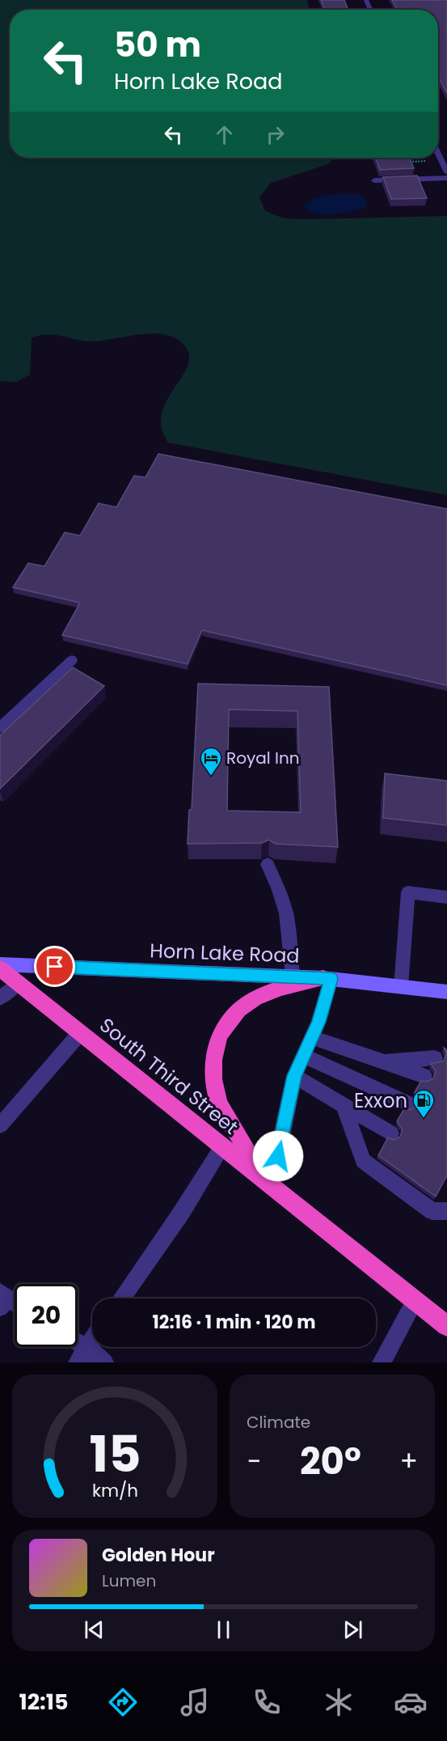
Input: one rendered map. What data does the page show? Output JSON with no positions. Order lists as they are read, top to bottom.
{
  "streets": {
    "highway": ["South Third Street"],
    "main road": ["Horn Lake Road"]
  },
  "places": {
    "hotel": ["Royal Inn"],
    "fuel station": ["Exxon"]
  },
  "page": {
    "turn": ["50 m", "Horn Lake Road"],
    "limit": "20",
    "trip": "12:16 · 1 min · 120 m",
    "tile": "Climate",
    "heat": ["−", "20°", "+"],
    "song": ["Golden Hour", "Lumen"],
    "tabs": "12:15",
    "gauge": ["15", "km/h"]
  }
}
